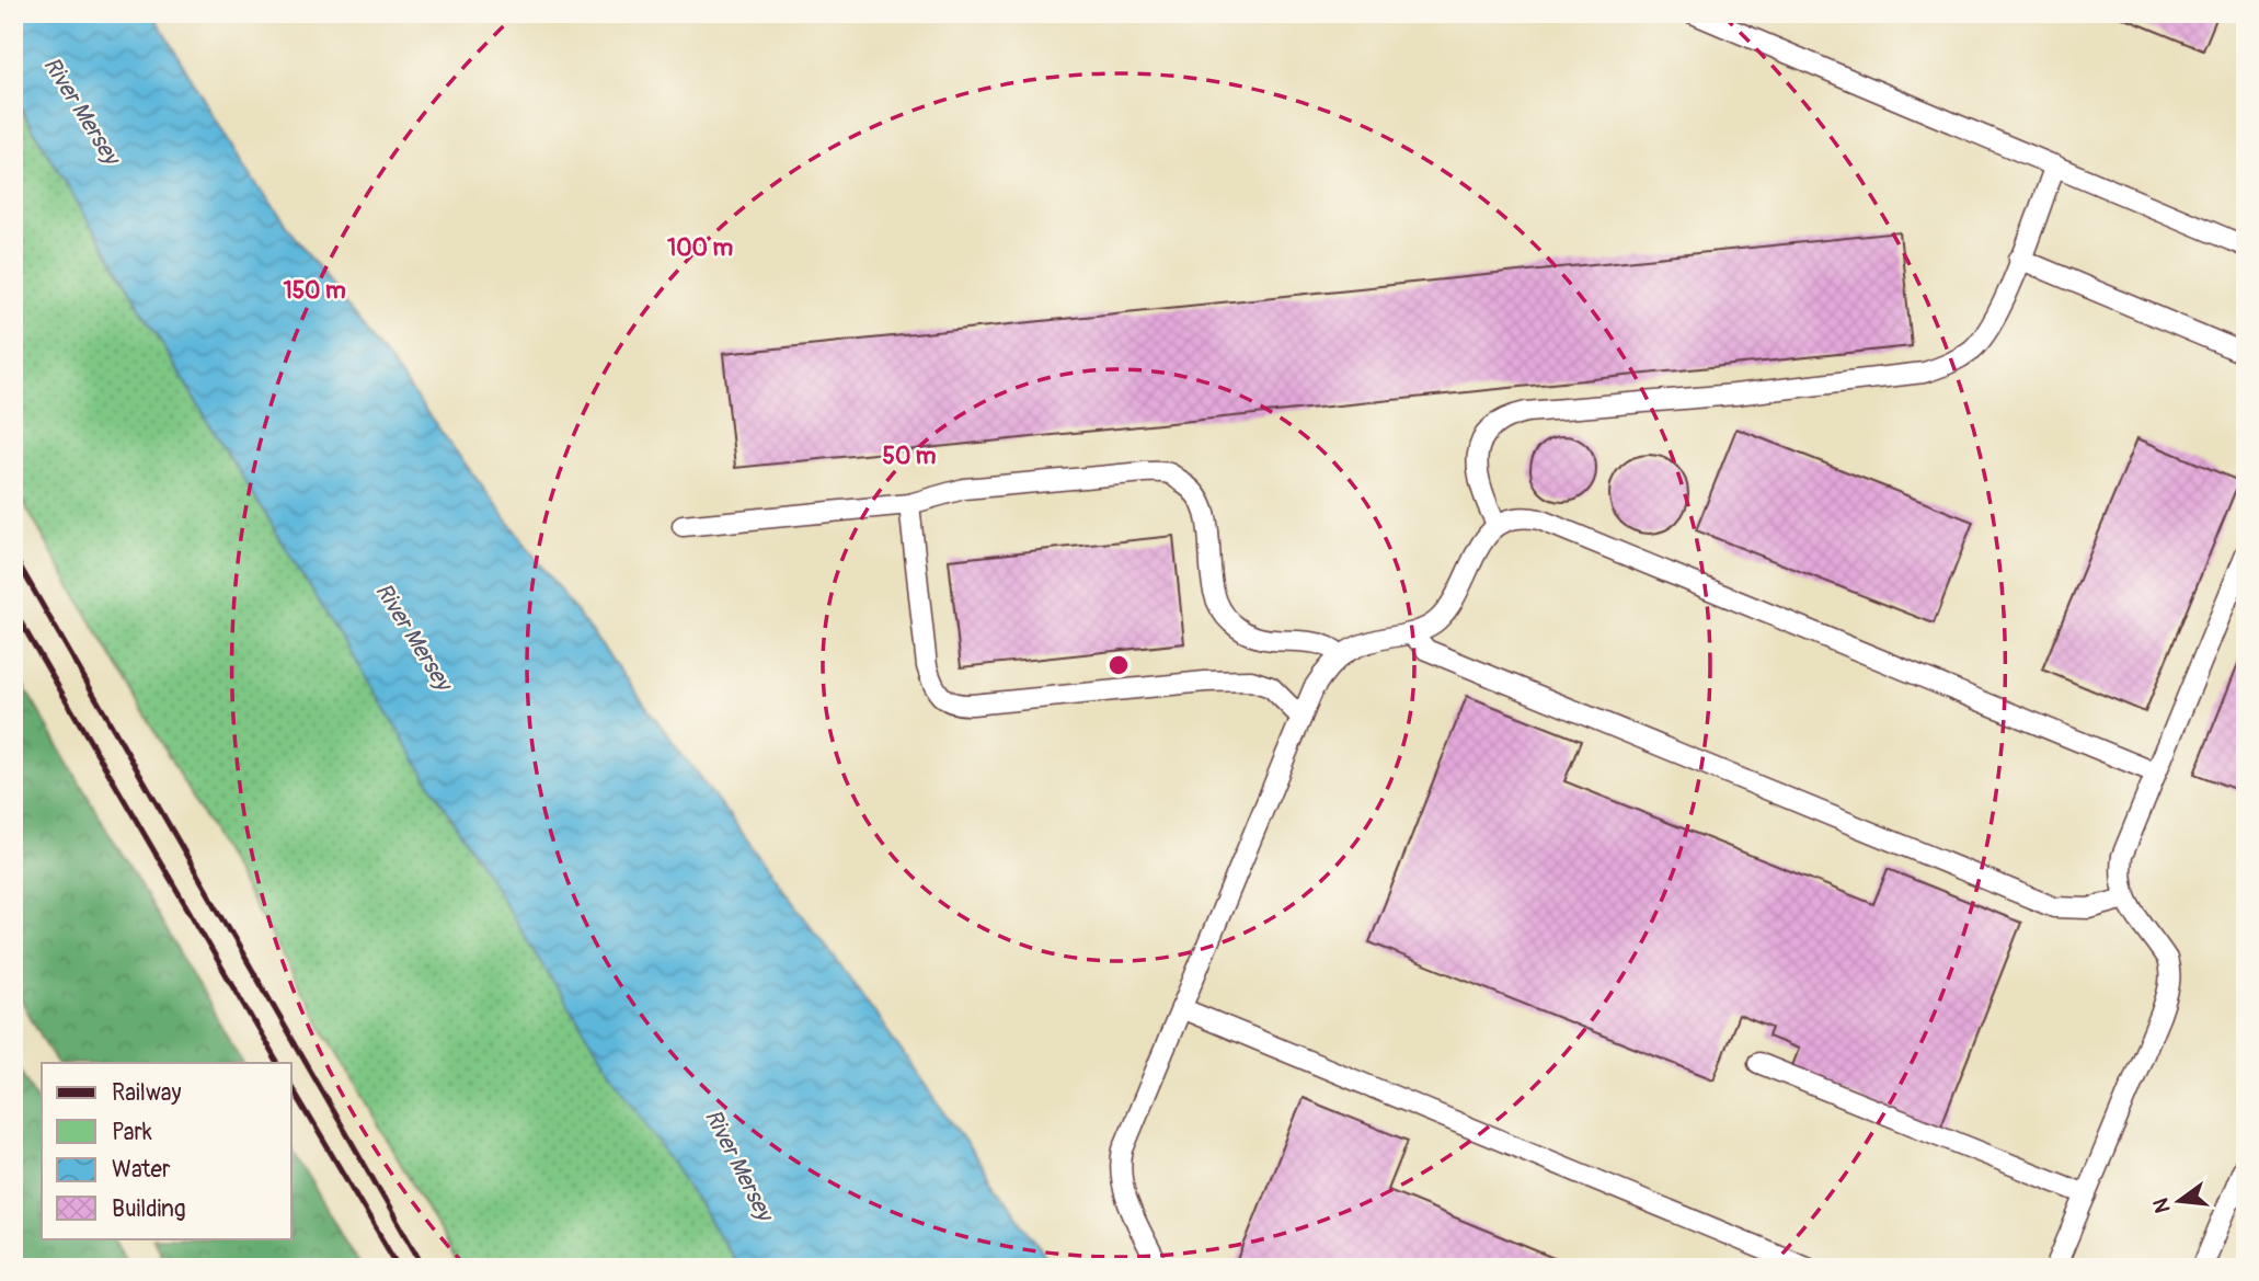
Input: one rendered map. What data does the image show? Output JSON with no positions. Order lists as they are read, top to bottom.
{
  "water": ["River Mersey"],
  "legend": [
    "Railway",
    "Park",
    "Water",
    "Building"
  ],
  "north": "left",
  "rings": ["100 m", "150 m", "50 m"]
}
